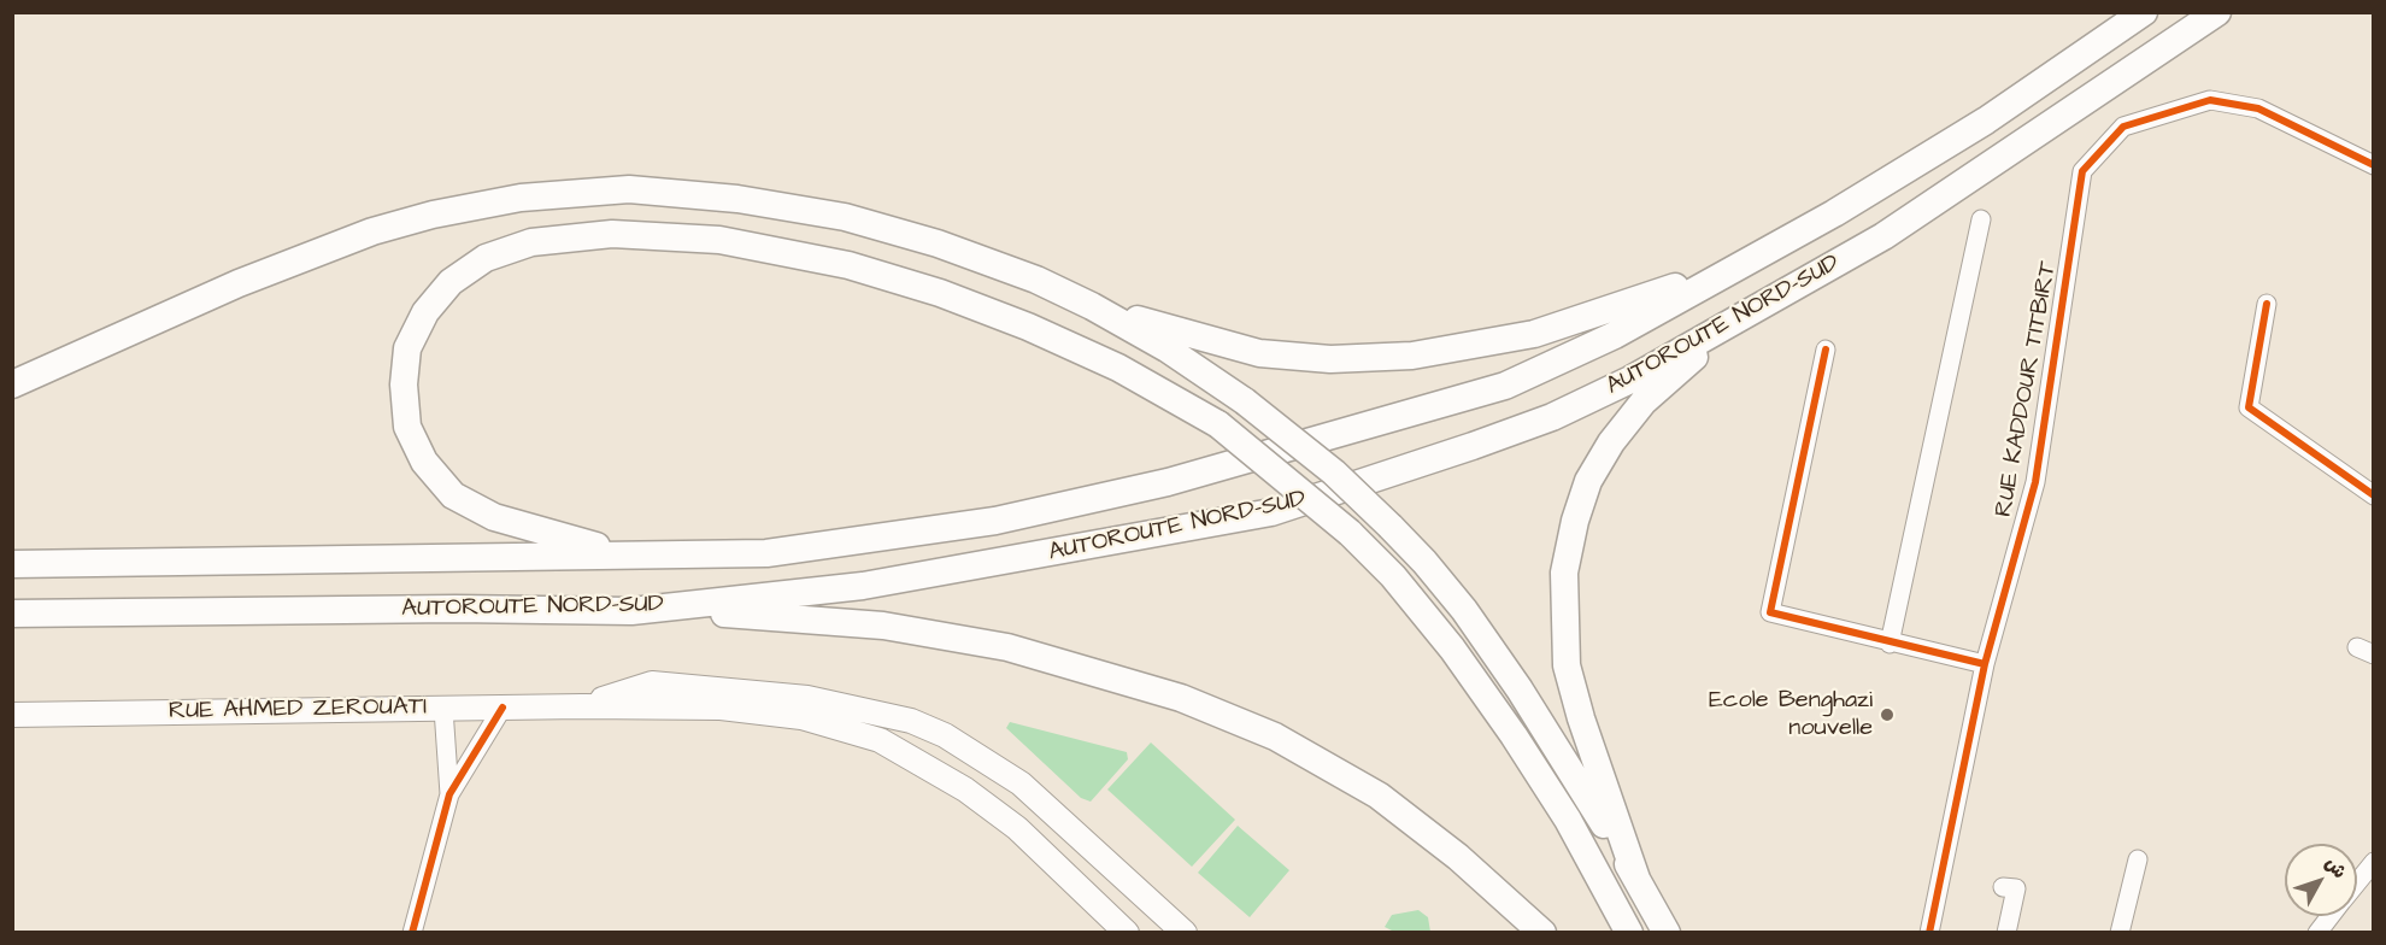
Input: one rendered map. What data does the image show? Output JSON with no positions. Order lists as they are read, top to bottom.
{
  "streets": {
    "highway": ["AUTOROUTE NORD-SUD"],
    "main road": ["RUE AHMED ZEROUATI"],
    "street": ["RUE KADDOUR TITBIRT"]
  },
  "places": ["Ecole Benghazi nouvelle"],
  "north": "top right"
}
